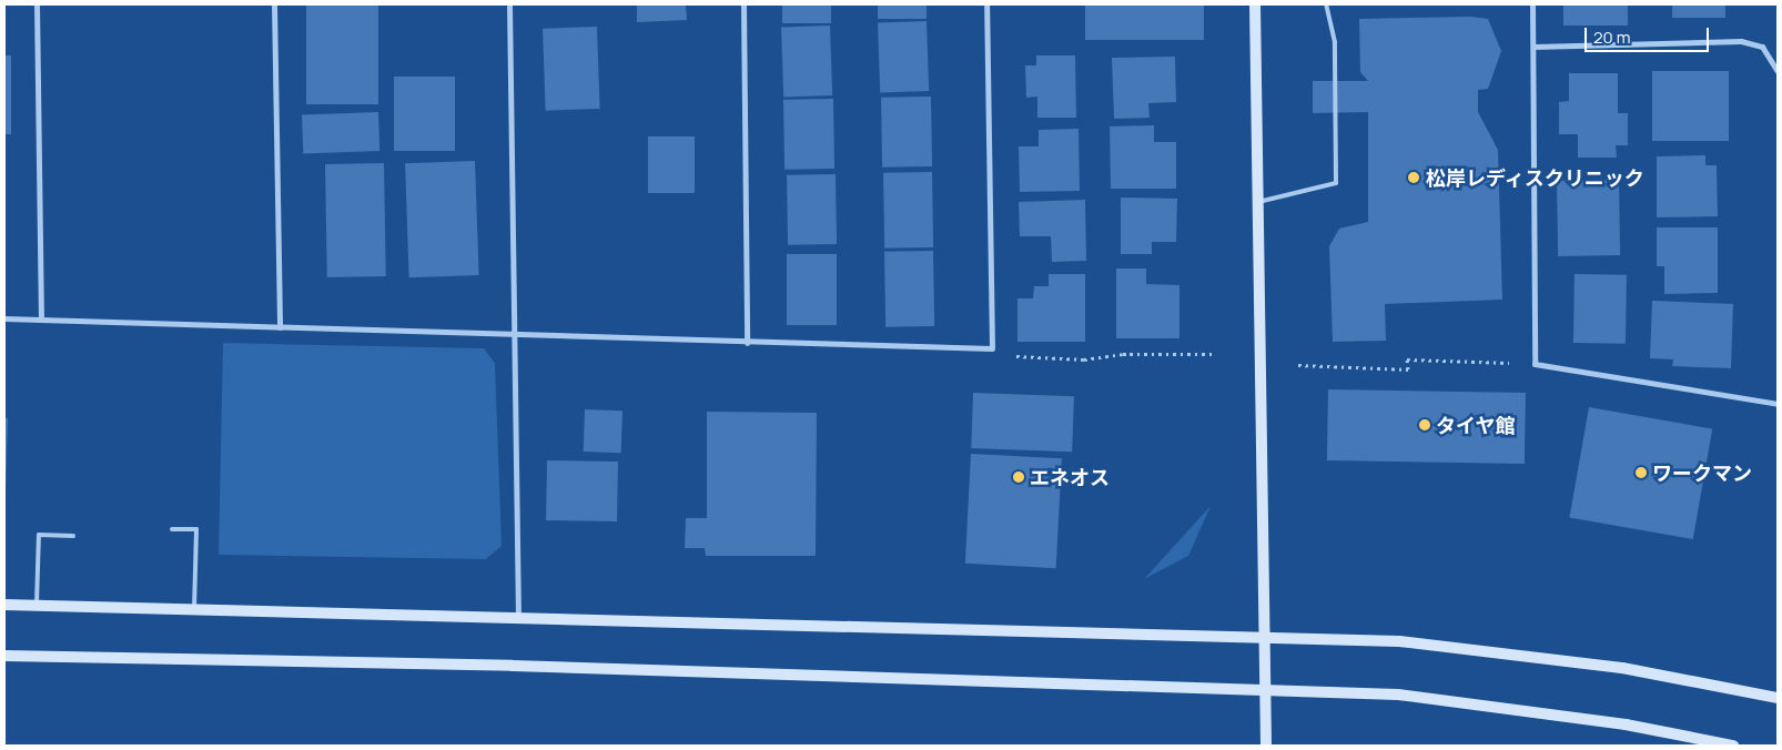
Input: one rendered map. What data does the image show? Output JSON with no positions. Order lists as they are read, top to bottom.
{
  "places": [
    "松岸レディスクリニック",
    "タイヤ館",
    "ワークマン",
    "エネオス"
  ],
  "scale_bar": "20 m"
}
